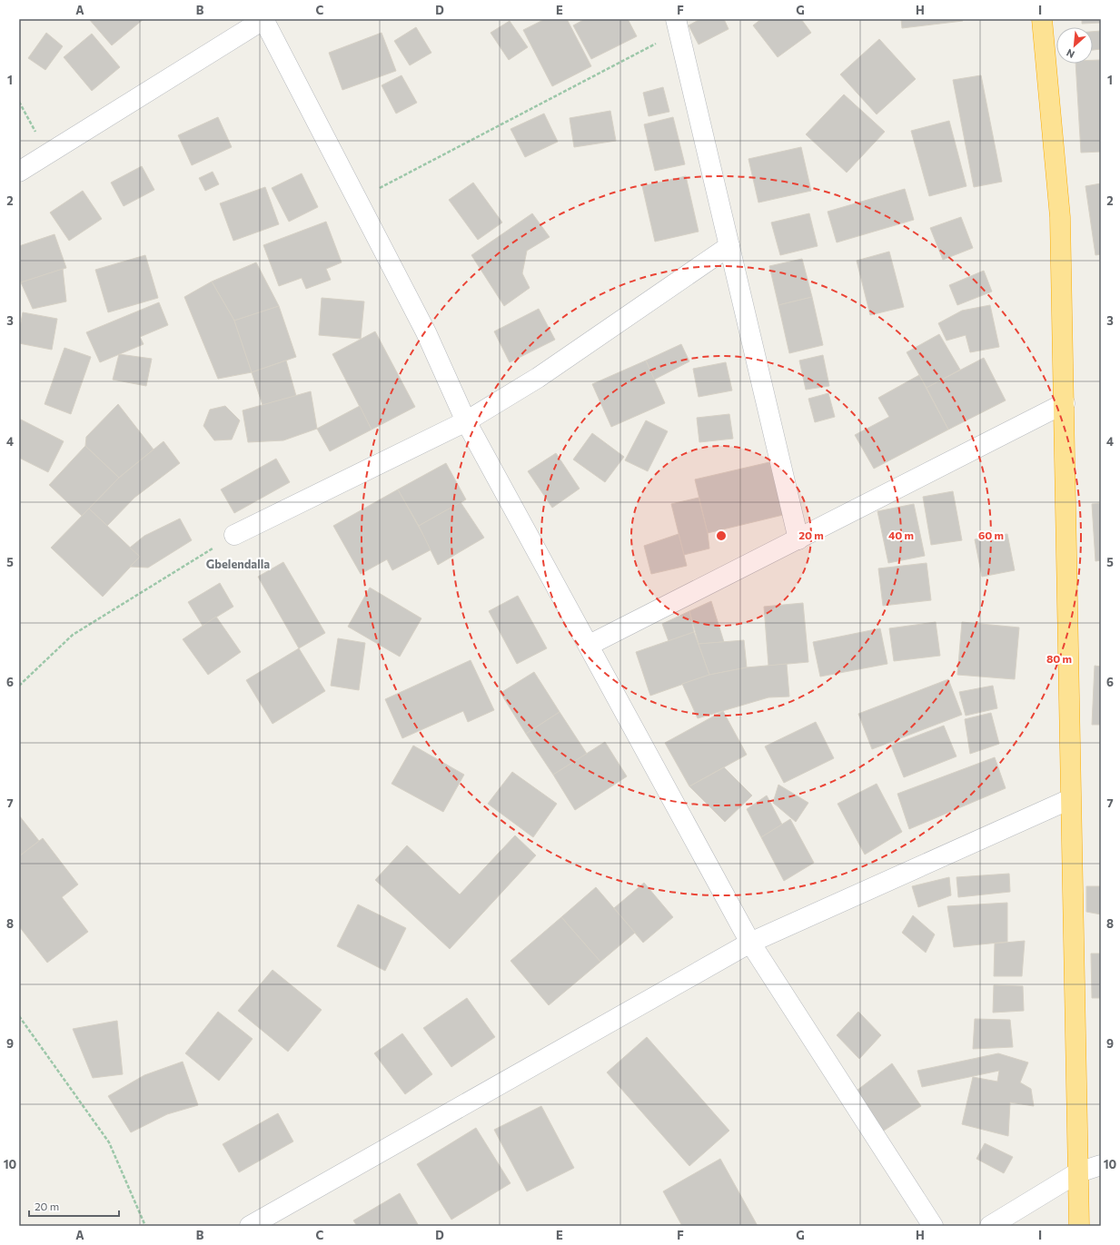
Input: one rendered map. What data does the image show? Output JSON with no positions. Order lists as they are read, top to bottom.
{
  "districts": ["Gbelendalla"],
  "scale_bar": "20 m",
  "north": "bottom left",
  "grid": {
    "columns": [
      "A",
      "B",
      "C",
      "D",
      "E",
      "F",
      "G",
      "H",
      "I"
    ],
    "rows": [
      "1",
      "2",
      "3",
      "4",
      "5",
      "6",
      "7",
      "8",
      "9",
      "10"
    ]
  },
  "rings": [
    "20 m",
    "40 m",
    "60 m",
    "80 m"
  ]
}
